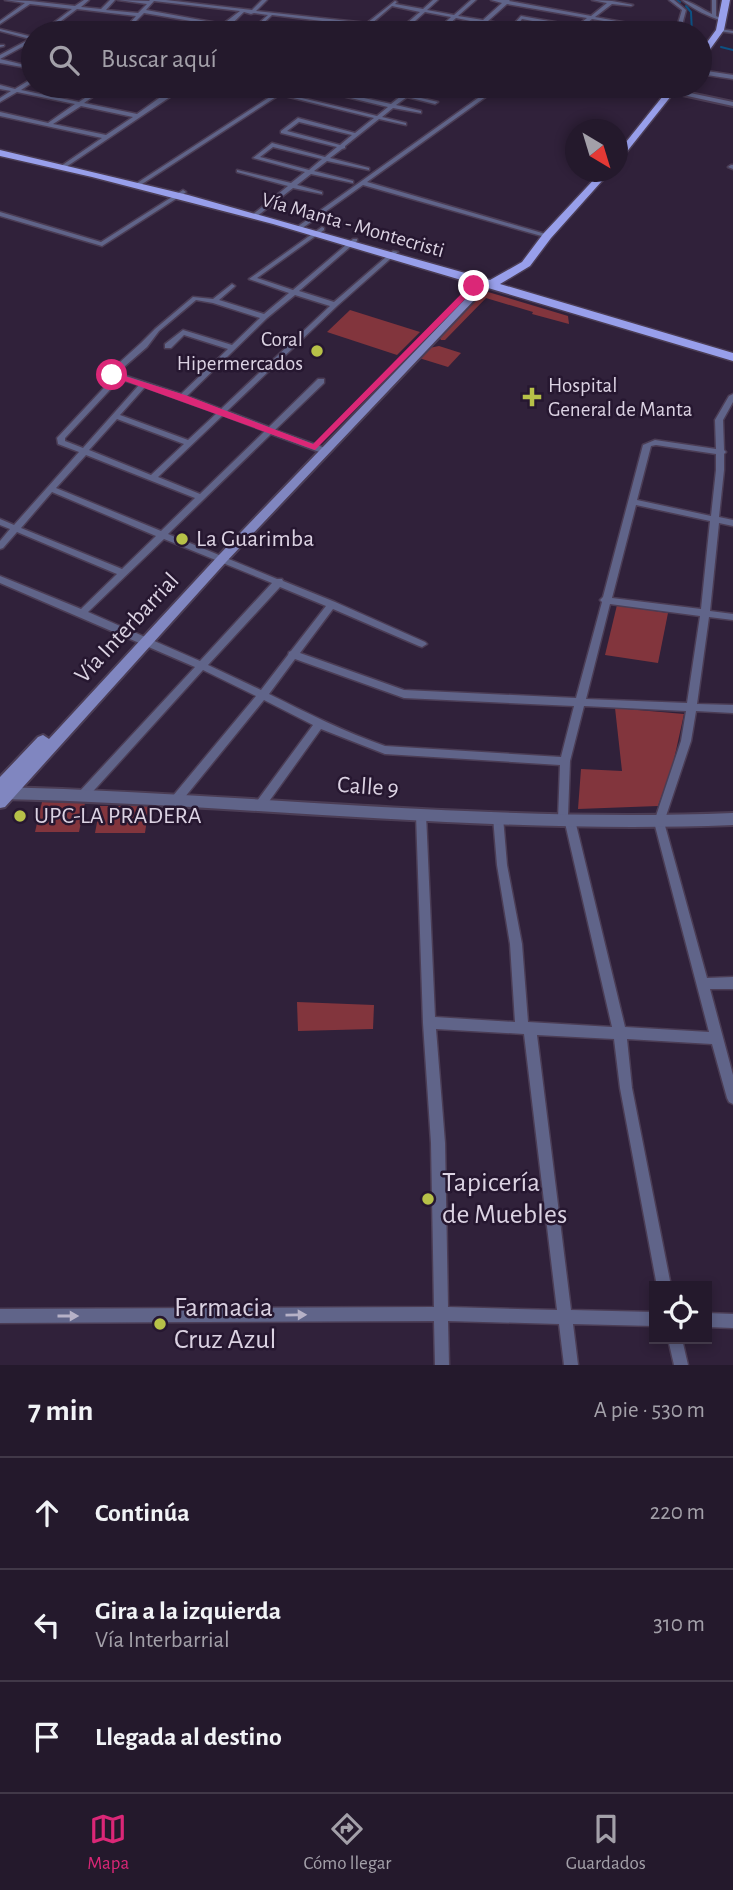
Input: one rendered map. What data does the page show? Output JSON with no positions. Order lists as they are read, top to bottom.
{
  "streets": {
    "main road": ["Vía Manta - Montecristi", "Vía Interbarrial"],
    "street": ["Calle 9"]
  },
  "crossings": [
    ["Vía Manta - Montecristi", "Vía Interbarrial"],
    ["Vía Interbarrial", "Calle 9"]
  ],
  "places": {
    "other": [
      "Coral Hipermercados",
      "La Guarimba",
      "UPC-LA PRADERA",
      "Tapicería de Muebles",
      "Farmacia Cruz Azul"
    ],
    "health": ["Hospital General de Manta"]
  },
  "north": "bottom right",
  "page": {
    "search": "Buscar aquí",
    "heading": ["7 min", "A pie · 530 m"],
    "list": [
      ["Continúa", "220 m"],
      ["Gira a la izquierda", "Vía Interbarrial", "310 m"],
      "Llegada al destino"
    ],
    "nav": ["Mapa", "Cómo llegar", "Guardados"]
  }
}
